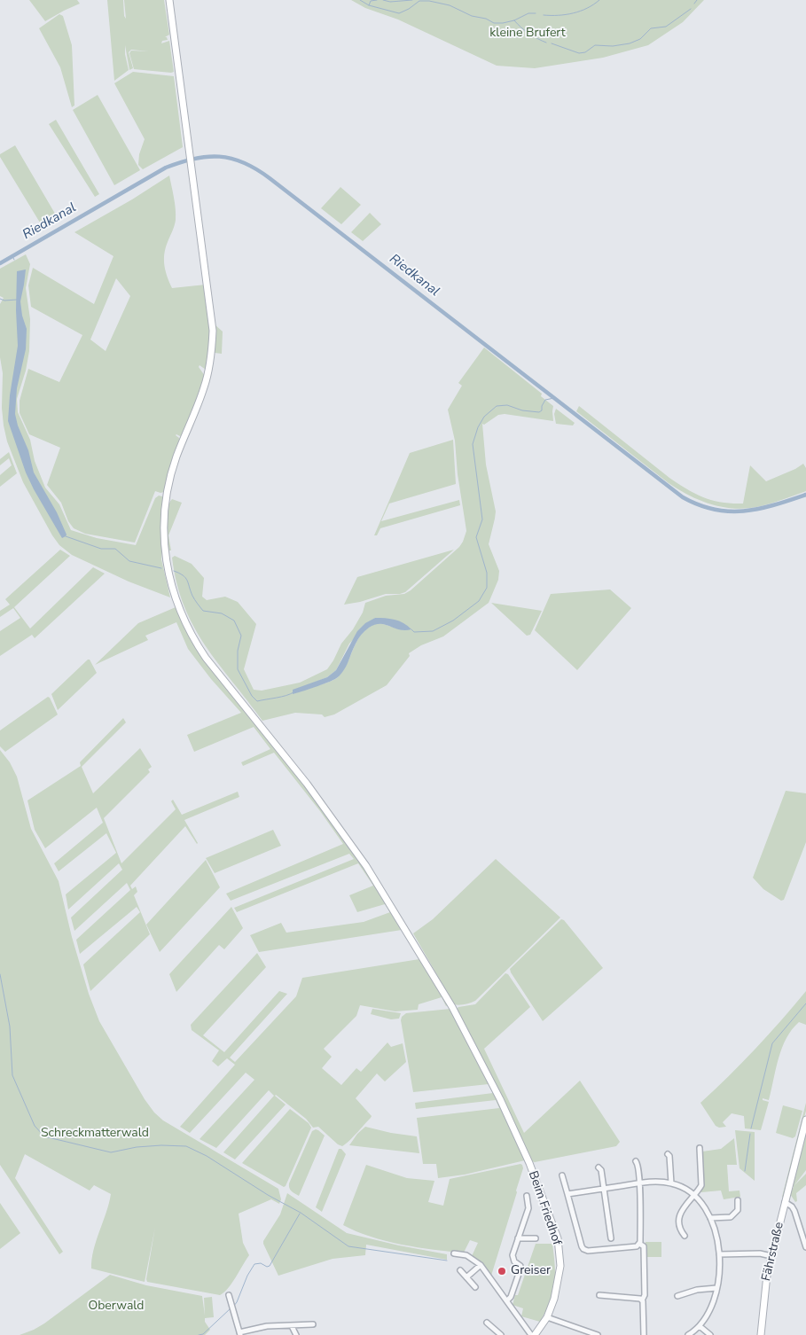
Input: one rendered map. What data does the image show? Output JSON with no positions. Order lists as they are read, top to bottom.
{
  "streets": {
    "main road": ["Beim Friedhof", "Fährstraße"]
  },
  "water": ["Riedkanal"],
  "parks": ["kleine Brufert", "Schreckmatterwald", "Oberwald"],
  "places": ["Greiser"]
}
